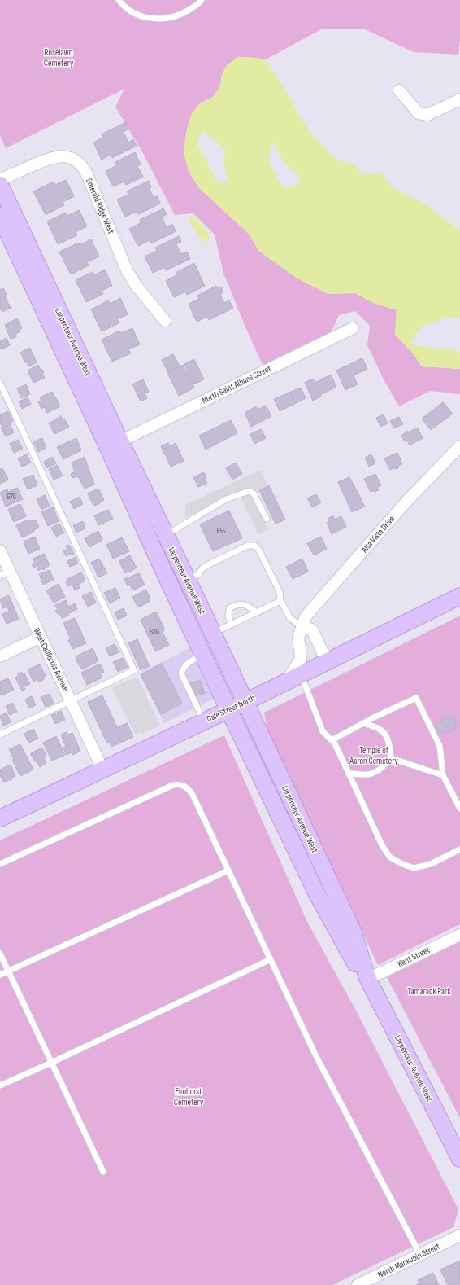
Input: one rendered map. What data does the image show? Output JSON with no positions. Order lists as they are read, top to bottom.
{
  "streets": {
    "main road": ["Larpenteur Avenue West", "Dale Street North"],
    "street": [
      "Emerald Ridge West",
      "North Saint Albans Street",
      "Alta Vista Drive",
      "West California Avenue",
      "Kent Street",
      "North Mackubin Street"
    ]
  },
  "crossings": [
    ["Larpenteur Avenue West", "North Saint Albans Street"],
    ["Larpenteur Avenue West", "Dale Street North"],
    ["Larpenteur Avenue West", "Kent Street"],
    ["Alta Vista Drive", "Dale Street North"],
    ["West California Avenue", "Dale Street North"]
  ],
  "parks": [
    "Roselawn Cemetery",
    "Temple of Aaron Cemetery",
    "Tamarack Park",
    "Elmhurst Cemetery"
  ],
  "house_numbers": ["679", "655", "636"]
}
